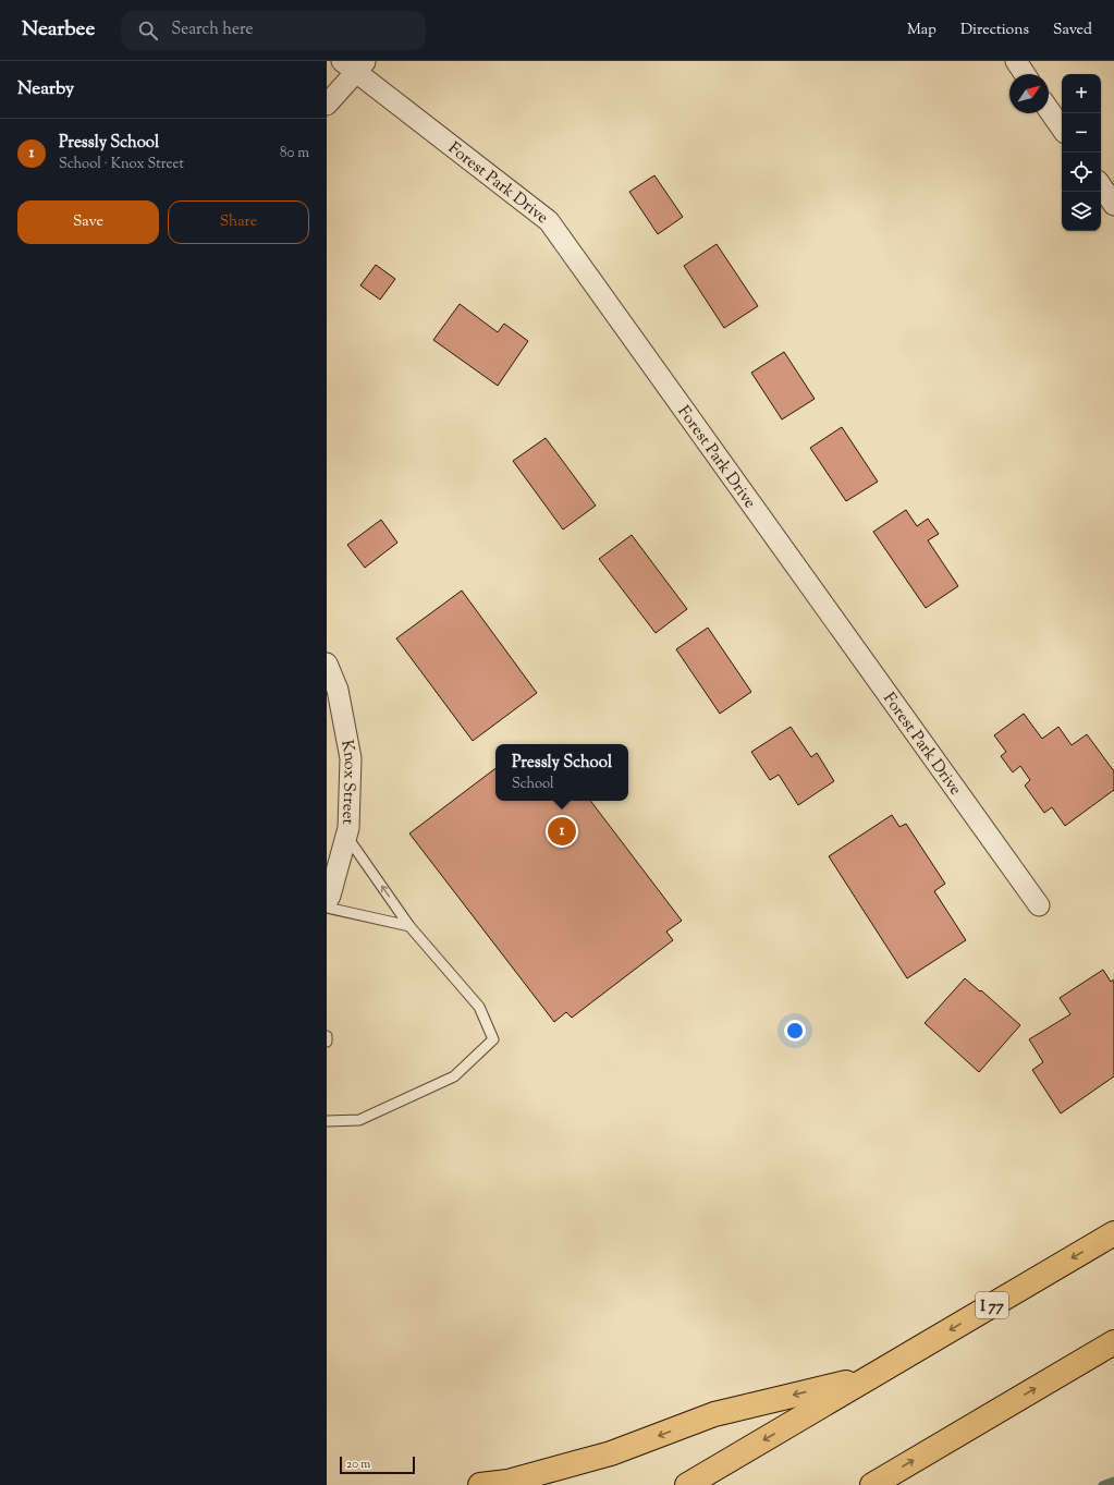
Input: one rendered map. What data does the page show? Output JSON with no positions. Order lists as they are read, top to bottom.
{
  "streets": {
    "highway": ["I 77"],
    "street": ["Forest Park Drive", "Knox Street"]
  },
  "scale_bar": "20 m",
  "north": "top right",
  "page": {
    "header": "Nearbee",
    "search": "Search here",
    "nav": ["Map", "Directions", "Saved"],
    "heading": "Nearby",
    "map_buttons": ["+", "−"],
    "list": [
      {
        "mark": "1",
        "name": "Pressly School",
        "note": "School · Knox Street",
        "value": "80 m"
      }
    ],
    "buttons": ["Save", "Share"],
    "popup": ["Pressly School", "School"],
    "pins": "1",
    "scale": "20 m"
  }
}
